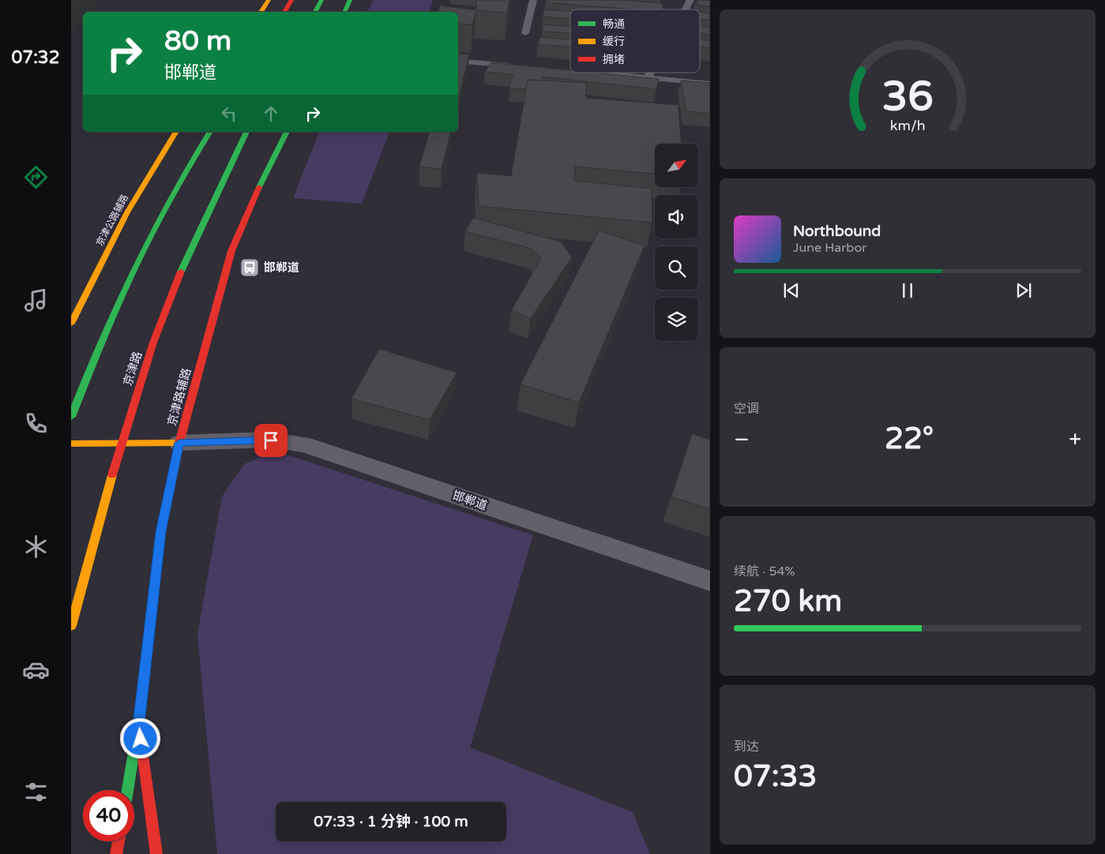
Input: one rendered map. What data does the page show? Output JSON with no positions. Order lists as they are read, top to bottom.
{
  "streets": {
    "street": [
      "京津公路辅路",
      "京津路",
      "京津路辅路",
      "邯郸道"
    ]
  },
  "crossings": [
    ["京津路辅路", "邯郸道"]
  ],
  "places": {
    "bus stop": ["邯郸道"]
  },
  "legend": ["畅通", "缓行", "拥堵"],
  "north": "top right",
  "page": {
    "tabs": "07:32",
    "turn": ["80 m", "邯郸道"],
    "song": ["Northbound", "June Harbor"],
    "tile": [
      "空调",
      ["续航 · 54%", "270 km"],
      ["到达", "07:33"]
    ],
    "heat": ["−", "22°", "+"],
    "limit": "40",
    "trip": "07:33 · 1 分钟 · 100 m",
    "gauge": ["36", "km/h"]
  }
}
